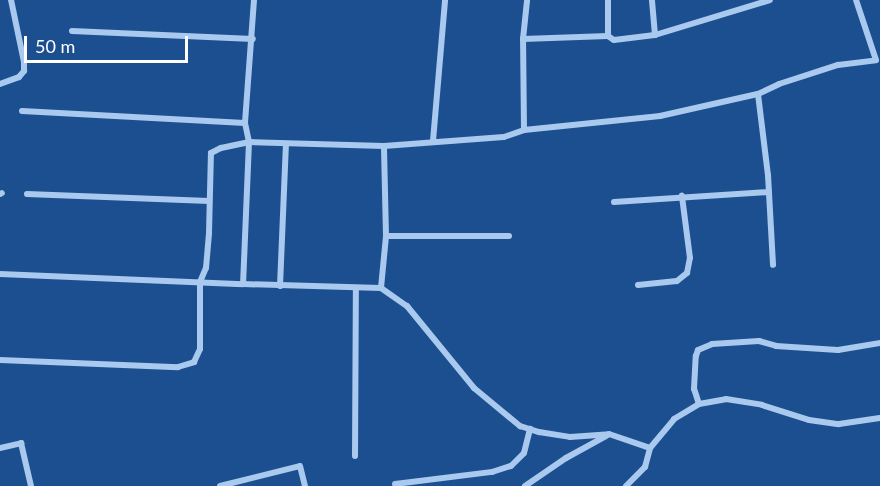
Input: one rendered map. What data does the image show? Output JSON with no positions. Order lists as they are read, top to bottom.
{
  "scale_bar": "50 m"
}
